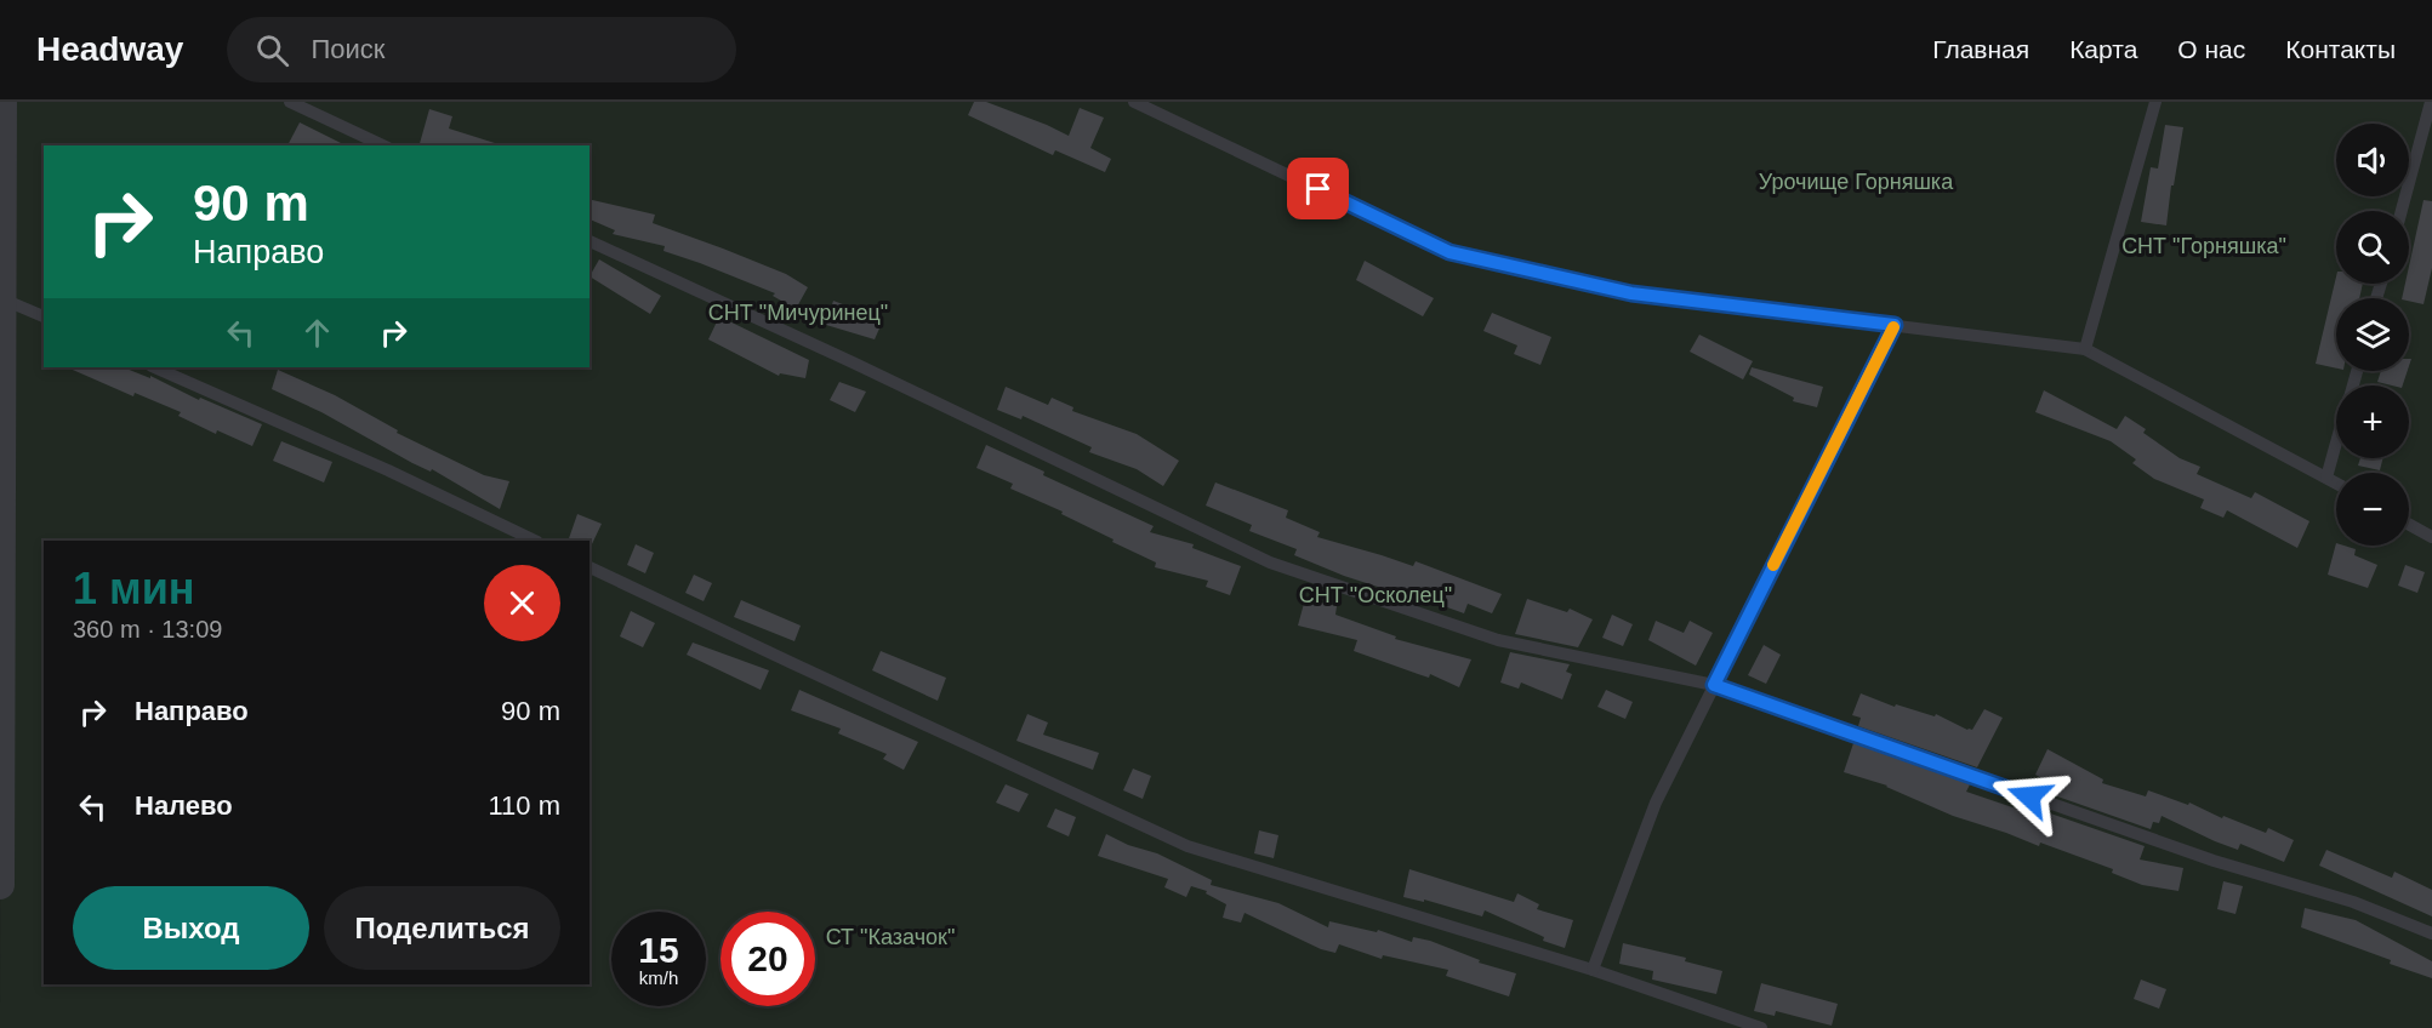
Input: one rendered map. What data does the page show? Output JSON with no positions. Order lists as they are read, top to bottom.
{
  "parks": [
    "Урочище Горняшка",
    "СНТ \"Горняшка\"",
    "СНТ \"Мичуринец\"",
    "СНТ \"Осколец\"",
    "СТ \"Казачок\""
  ],
  "page": {
    "header": "Headway",
    "search": "Поиск",
    "nav": [
      "Главная",
      "Карта",
      "О нас",
      "Контакты"
    ],
    "map_buttons": ["+", "−"],
    "turn": ["90 m", "Направо"],
    "heading": ["1 мин", "360 m · 13:09"],
    "list": [
      {
        "name": "Направо",
        "value": "90 m"
      },
      {
        "name": "Налево",
        "value": "110 m"
      }
    ],
    "buttons": ["Выход", "Поделиться"],
    "speed": "15 km/h",
    "limit": "20"
  }
}
